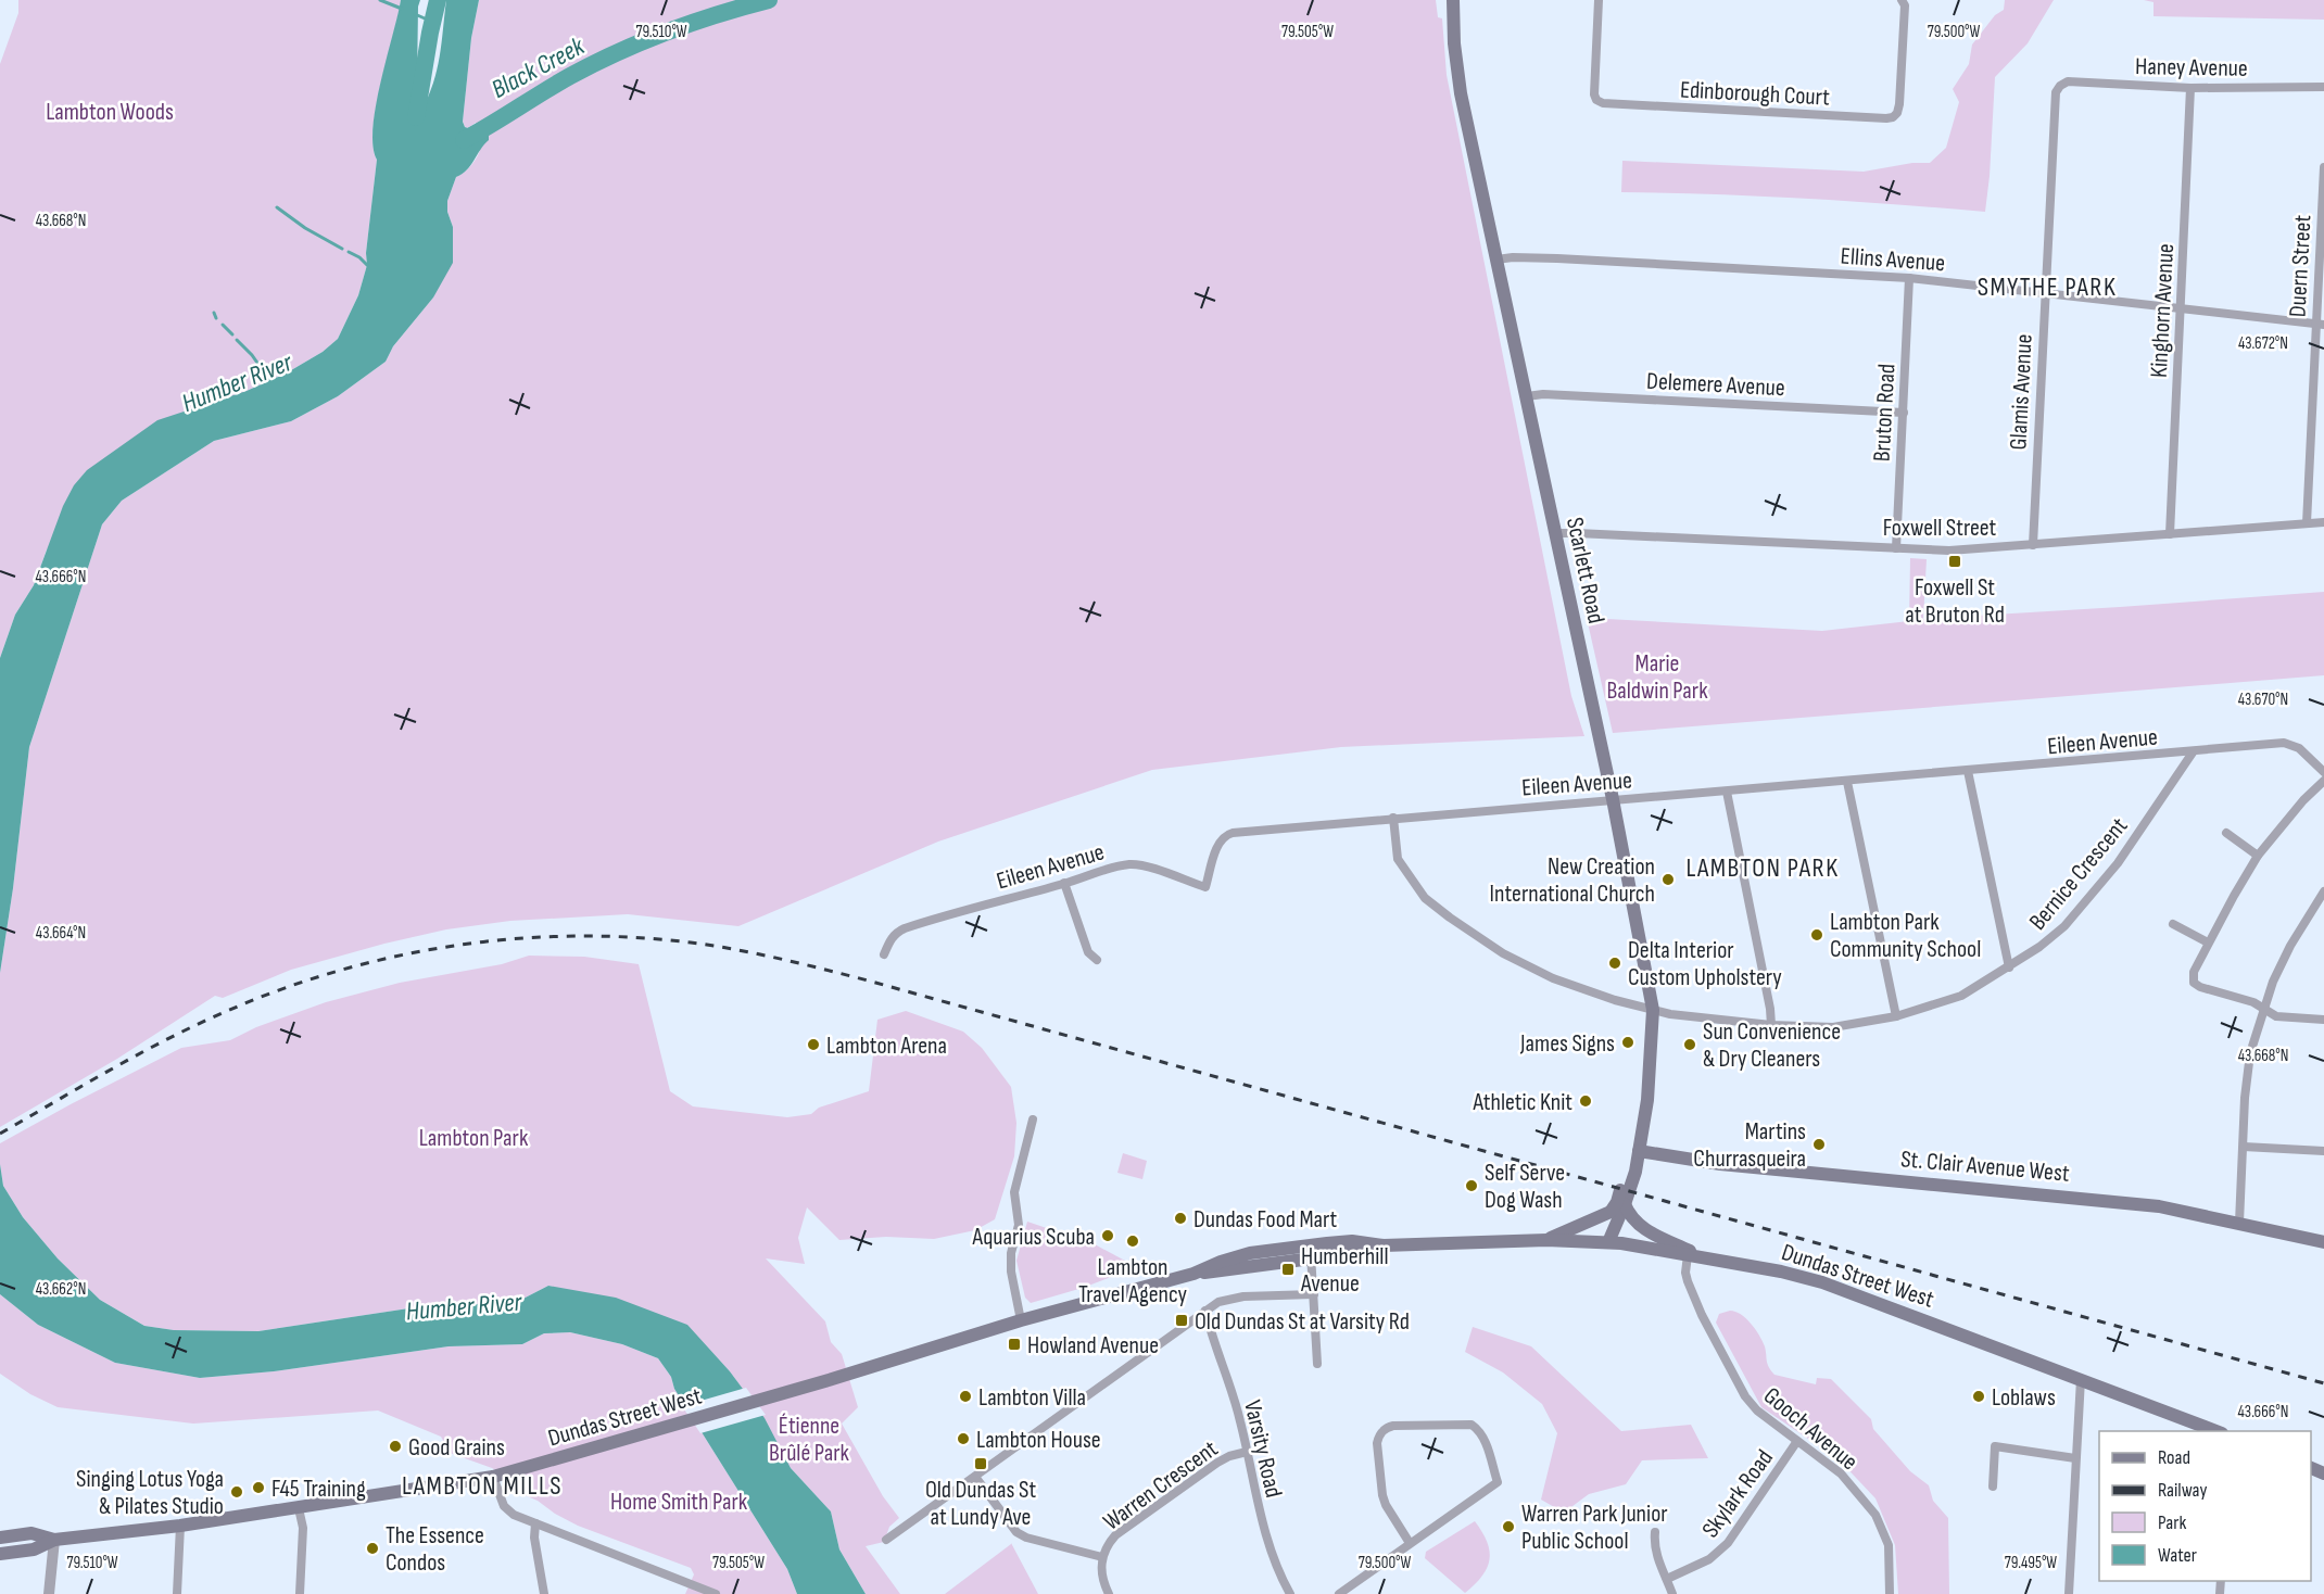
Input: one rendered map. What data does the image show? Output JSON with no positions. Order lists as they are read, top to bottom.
{
  "streets": {
    "main road": ["Scarlett Road", "St. Clair Avenue West", "Dundas Street West"],
    "street": [
      "Haney Avenue",
      "Edinborough Court",
      "Ellins Avenue",
      "Duern Street",
      "Kinghorn Avenue",
      "Delemere Avenue",
      "Glamis Avenue",
      "Bruton Road",
      "Foxwell Street",
      "Eileen Avenue",
      "Bernice Crescent",
      "Gooch Avenue",
      "Varsity Road",
      "Warren Crescent",
      "Skylark Road"
    ]
  },
  "crossings": [
    ["Haney Avenue", "Kinghorn Avenue"],
    ["Haney Avenue", "Glamis Avenue"],
    ["Ellins Avenue", "Duern Street"],
    ["Ellins Avenue", "Kinghorn Avenue"],
    ["Ellins Avenue", "Glamis Avenue"],
    ["Ellins Avenue", "Bruton Road"],
    ["Ellins Avenue", "Scarlett Road"],
    ["Duern Street", "Foxwell Street"],
    ["Kinghorn Avenue", "Foxwell Street"],
    ["Delemere Avenue", "Bruton Road"],
    ["Delemere Avenue", "Scarlett Road"],
    ["Glamis Avenue", "Foxwell Street"],
    ["Bruton Road", "Foxwell Street"],
    ["Foxwell Street", "Scarlett Road"],
    ["Scarlett Road", "Eileen Avenue"],
    ["Scarlett Road", "Bernice Crescent"],
    ["Scarlett Road", "St. Clair Avenue West"],
    ["Scarlett Road", "Dundas Street West"],
    ["Eileen Avenue", "Bernice Crescent"],
    ["Dundas Street West", "Gooch Avenue"],
    ["Gooch Avenue", "Skylark Road"],
    ["Varsity Road", "Warren Crescent"]
  ],
  "districts": ["SMYTHE PARK", "LAMBTON PARK", "LAMBTON MILLS"],
  "water": ["Black Creek", "Humber River"],
  "parks": [
    "Lambton Woods",
    "Marie Baldwin Park",
    "Lambton Park",
    "Étienne Brûlé Park",
    "Home Smith Park"
  ],
  "places": {
    "transit": [
      "Foxwell St at Bruton Rd",
      "Humberhill Avenue",
      "Old Dundas St at Varsity Rd",
      "Howland Avenue",
      "Old Dundas St at Lundy Ave"
    ],
    "other": [
      "New Creation International Church",
      "Lambton Park Community School",
      "Delta Interior Custom Upholstery",
      "James Signs",
      "Lambton Arena",
      "Sun Convenience & Dry Cleaners",
      "Athletic Knit",
      "Martins Churrasqueira",
      "Self Serve Dog Wash",
      "Dundas Food Mart",
      "Aquarius Scuba",
      "Lambton Travel Agency",
      "Lambton Villa",
      "Loblaws",
      "Lambton House",
      "Good Grains",
      "F45 Training",
      "Singing Lotus Yoga & Pilates Studio",
      "Warren Park Junior Public School",
      "The Essence Condos"
    ]
  },
  "legend": [
    "Road",
    "Railway",
    "Park",
    "Water"
  ],
  "coordinates": [
    "79.510°W",
    "79.505°W",
    "79.500°W",
    "43.668°N",
    "43.672°N",
    "43.666°N",
    "43.670°N",
    "43.664°N",
    "43.662°N",
    "79.495°W"
  ]
}
